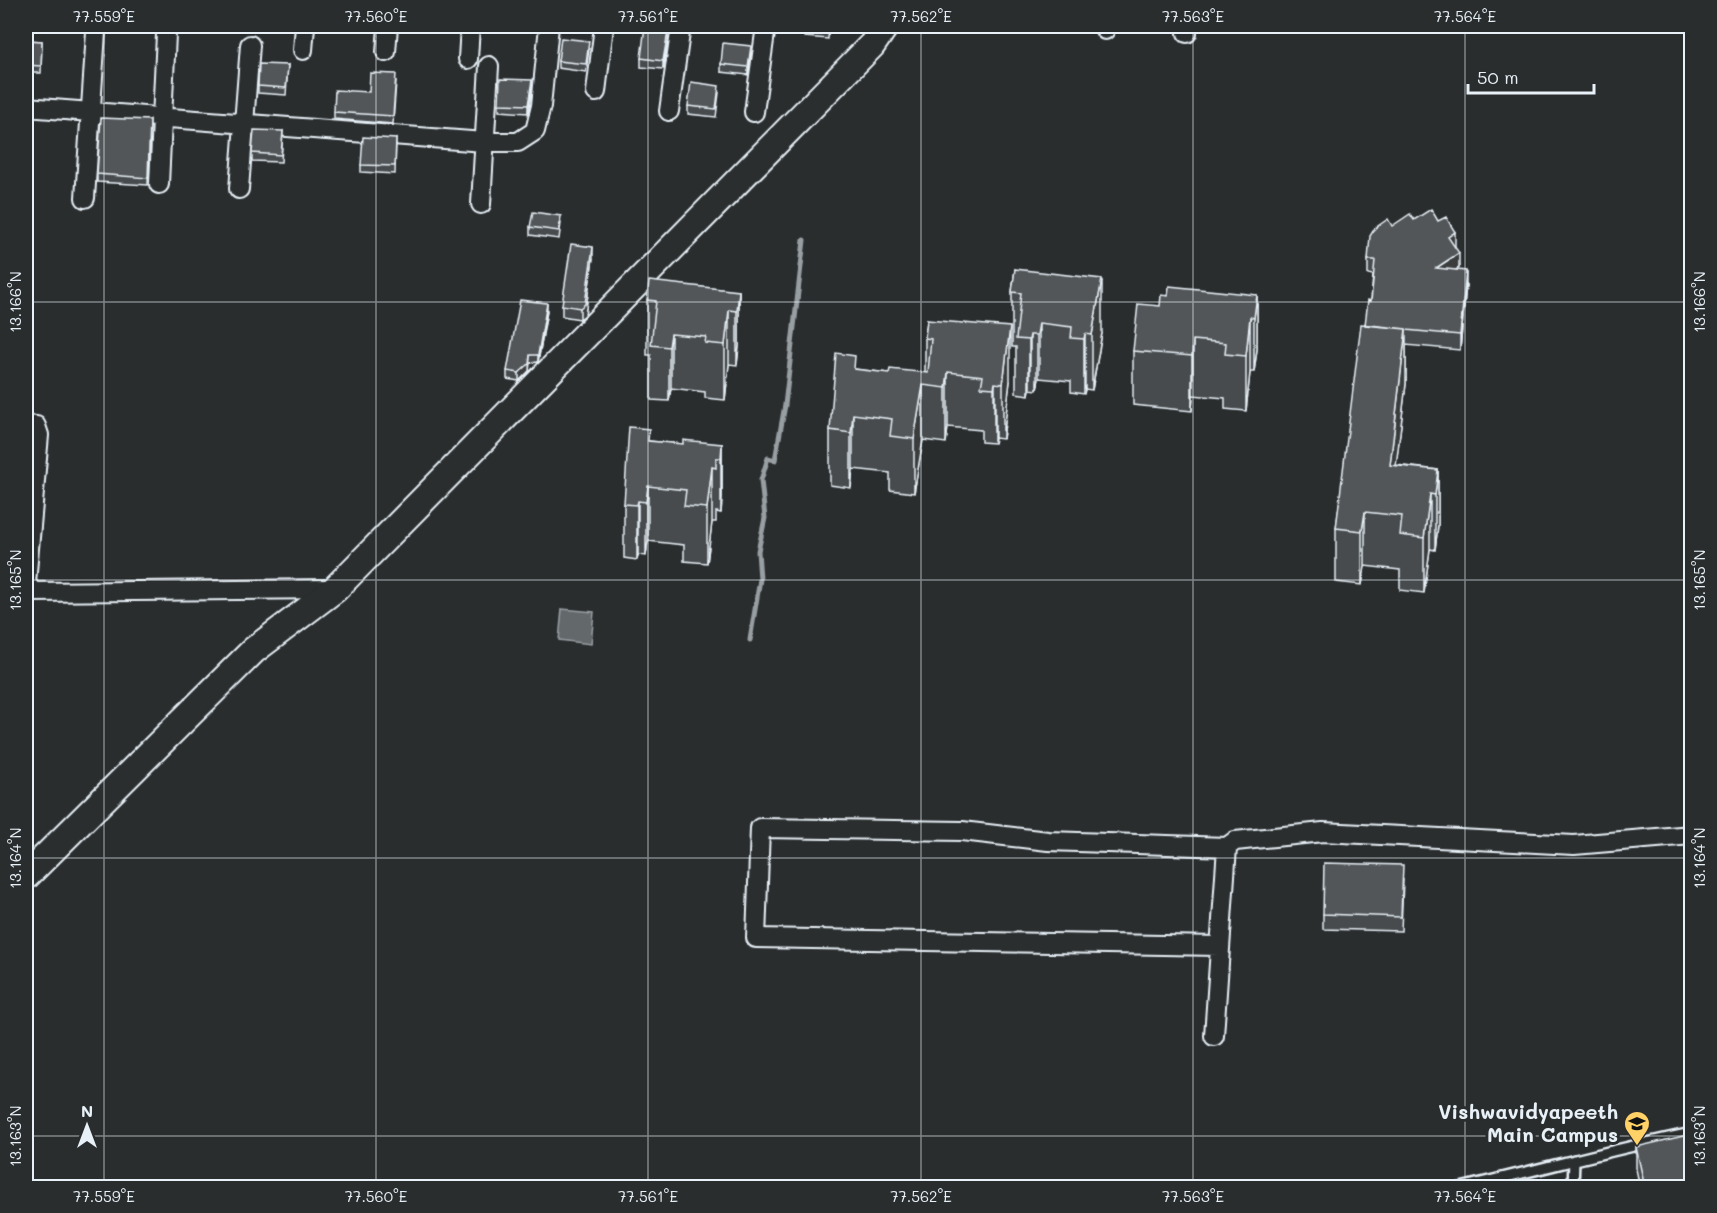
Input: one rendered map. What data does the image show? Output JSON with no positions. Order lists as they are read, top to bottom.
{
  "places": {
    "school or university": ["Vishwavidyapeeth Main Campus"]
  },
  "scale_bar": "50 m",
  "north": "top",
  "coordinates": [
    "77.559°E",
    "77.560°E",
    "77.561°E",
    "77.562°E",
    "77.563°E",
    "77.564°E",
    "13.166°N",
    "13.165°N",
    "13.164°N",
    "13.163°N"
  ]
}
